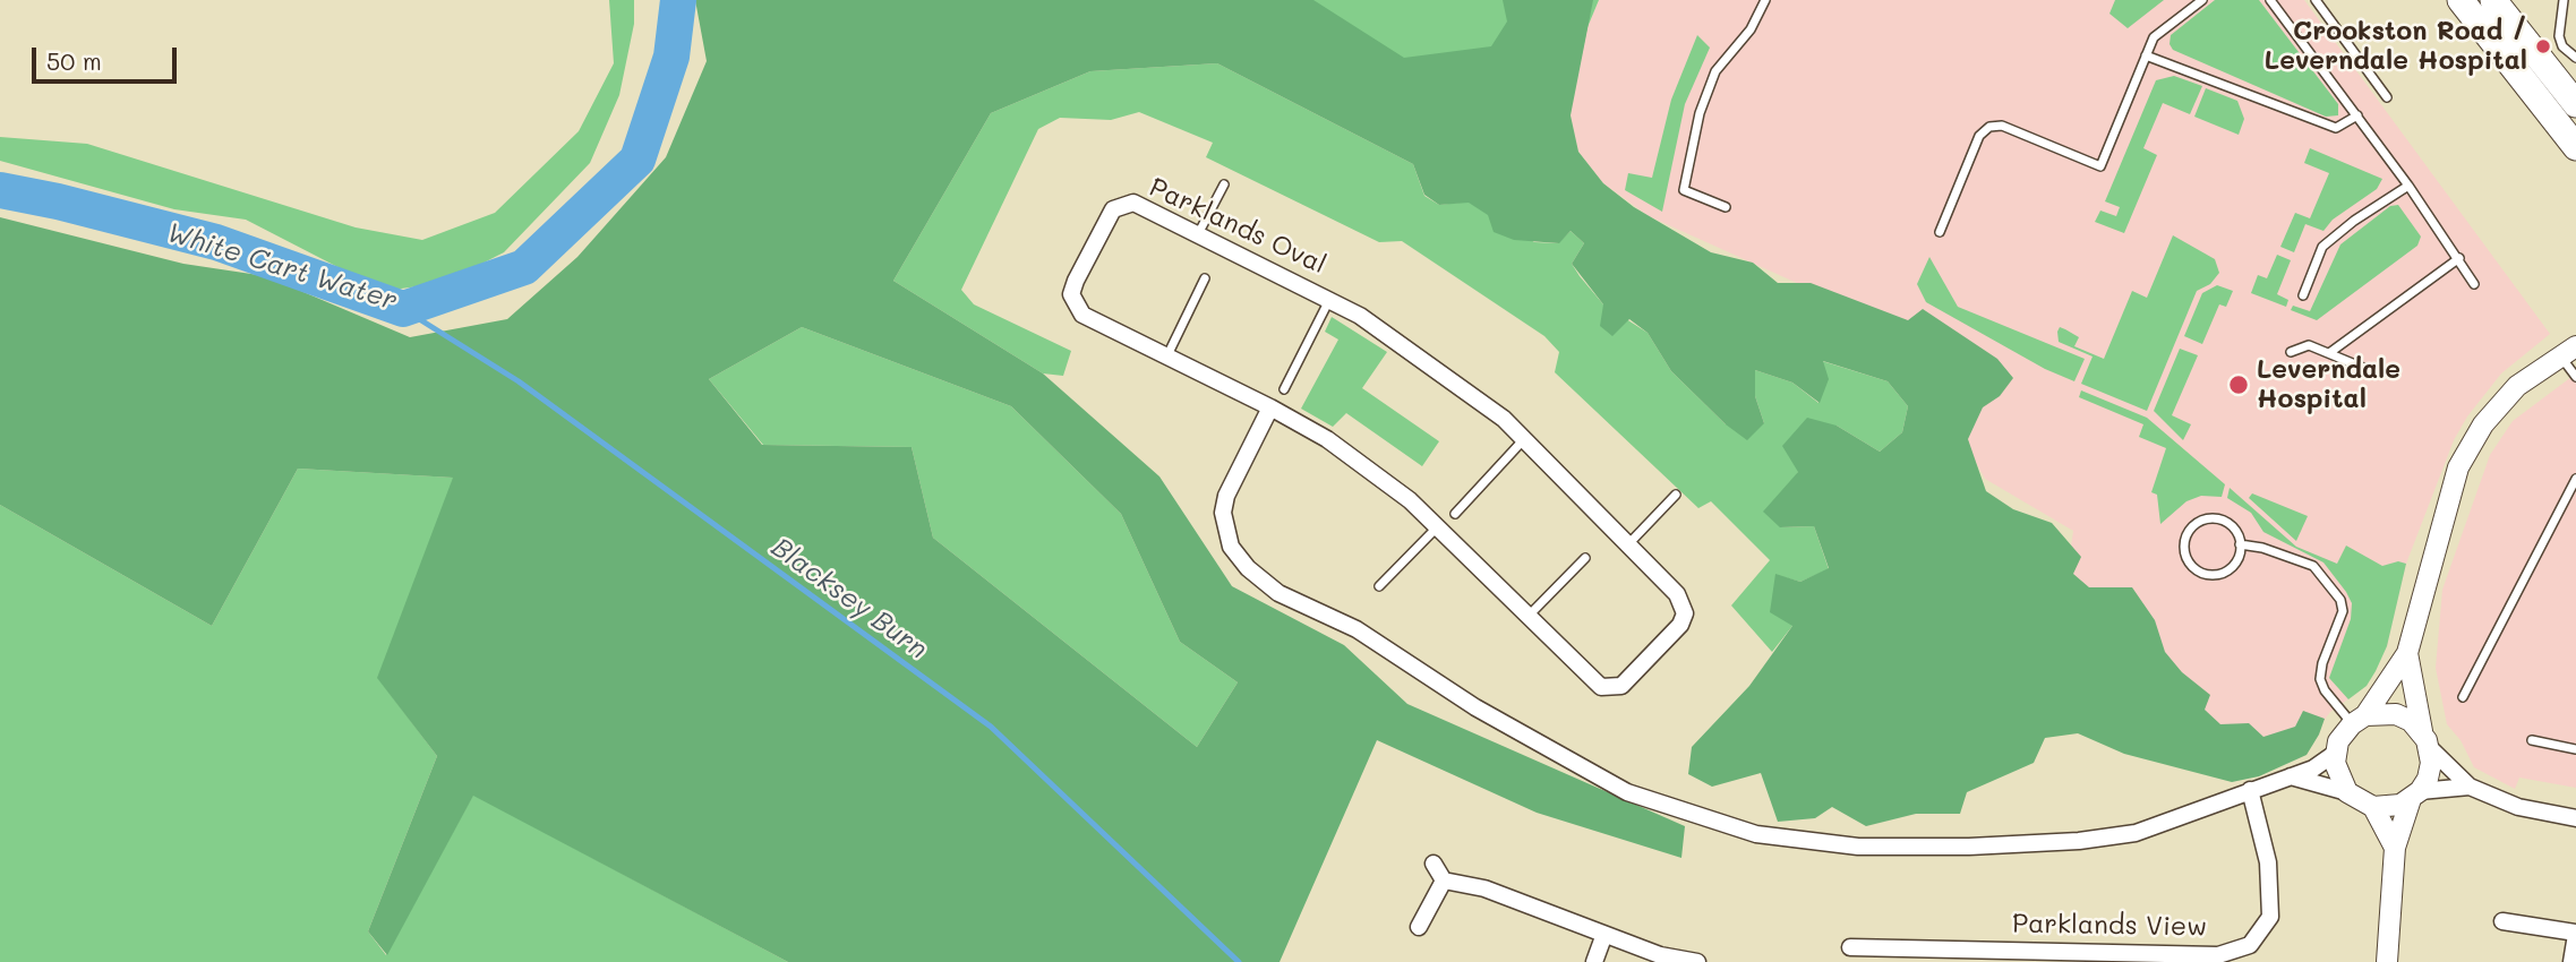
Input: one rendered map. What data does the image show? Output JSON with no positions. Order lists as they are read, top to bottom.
{
  "streets": {
    "street": ["Parklands Oval", "Parklands View"]
  },
  "water": ["White Cart Water", "Blacksey Burn"],
  "places": ["Crookston Road / Leverndale Hospital", "Leverndale Hospital"],
  "scale_bar": "50 m"
}
